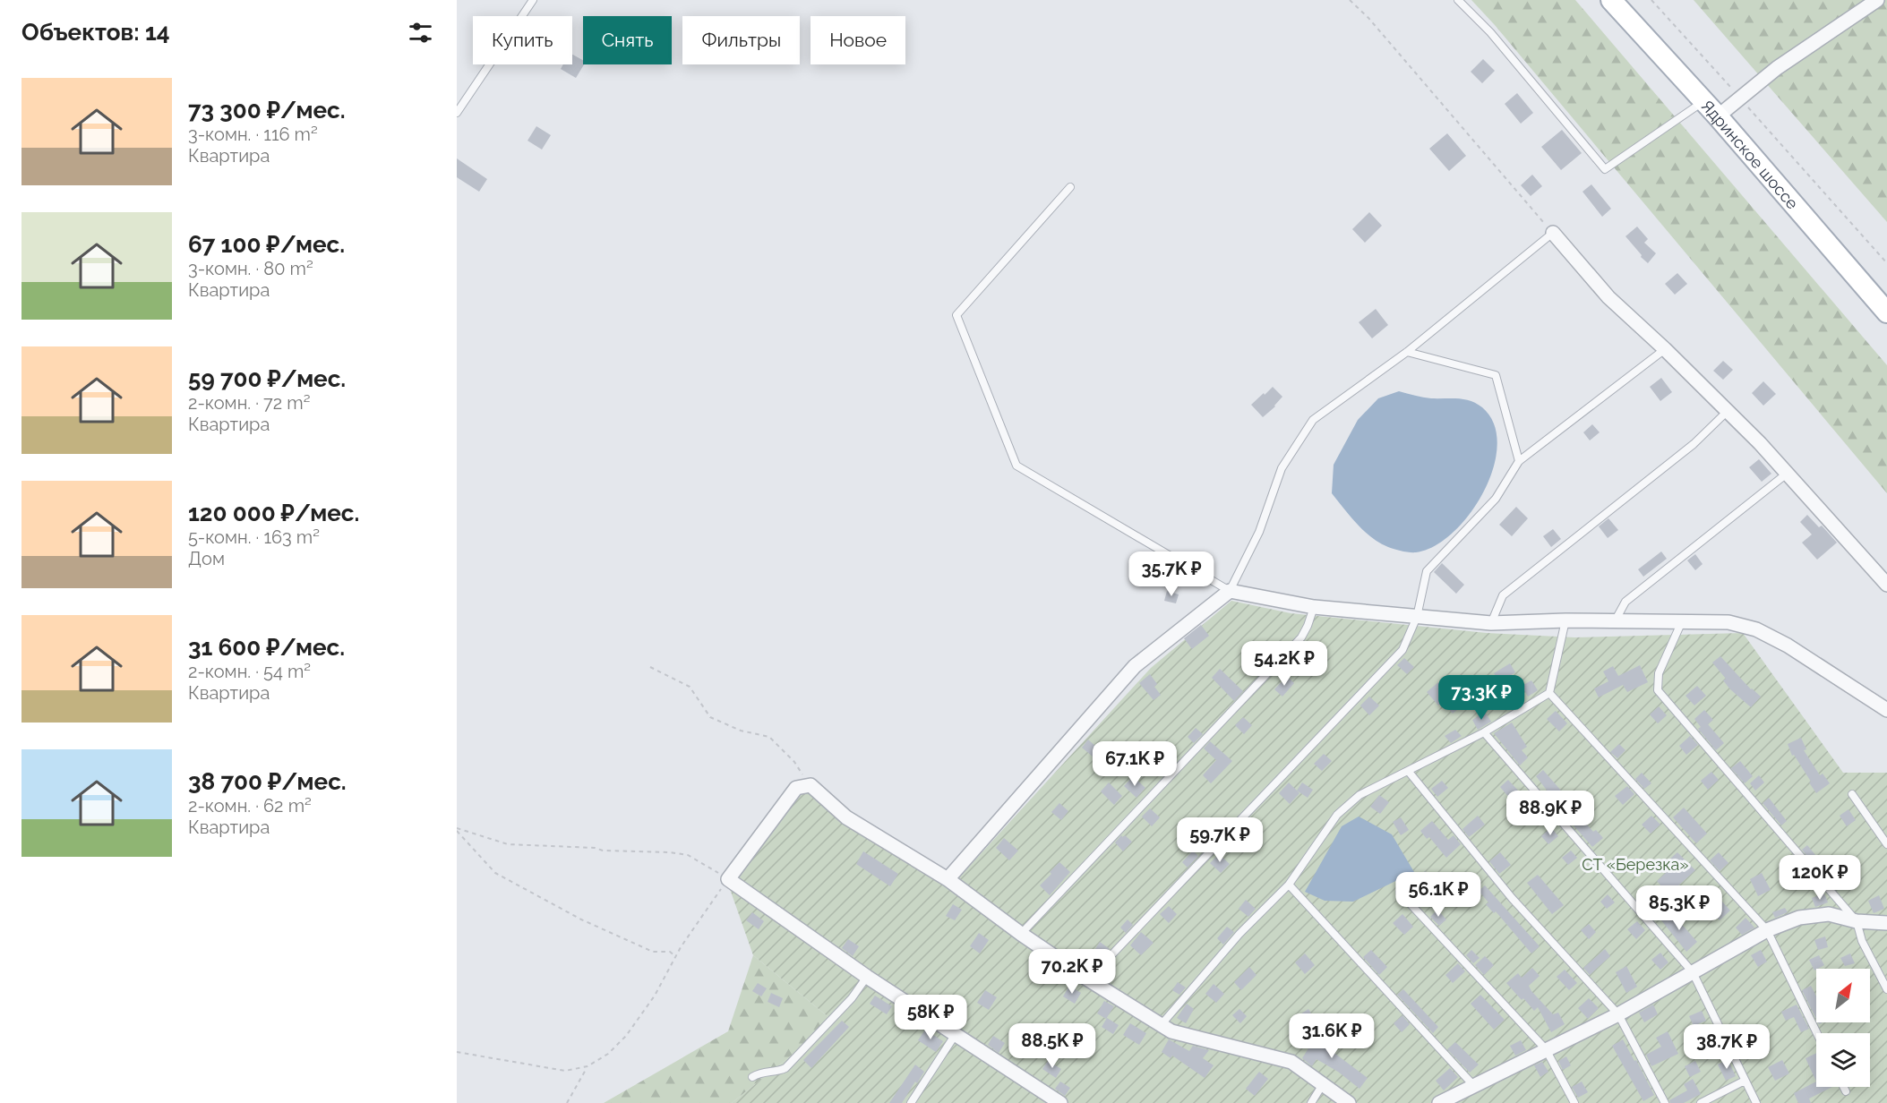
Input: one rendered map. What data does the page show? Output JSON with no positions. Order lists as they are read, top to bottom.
{
  "streets": {
    "main road": ["Ядринское шоссе"]
  },
  "parks": ["СТ «Березка»"],
  "north": "top right",
  "page": {
    "heading": "Объектов: 14",
    "chip": [
      "Купить",
      "Снять",
      "Фильтры",
      "Новое"
    ],
    "list": [
      {
        "name": "73 300 ₽/мес.",
        "note": "3-комн. · 116 m² · Квартира"
      },
      {
        "name": "67 100 ₽/мес.",
        "note": "3-комн. · 80 m² · Квартира"
      },
      {
        "name": "59 700 ₽/мес.",
        "note": "2-комн. · 72 m² · Квартира"
      },
      {
        "name": "120 000 ₽/мес.",
        "note": "5-комн. · 163 m² · Дом"
      },
      {
        "name": "31 600 ₽/мес.",
        "note": "2-комн. · 54 m² · Квартира"
      },
      {
        "name": "38 700 ₽/мес.",
        "note": "2-комн. · 62 m² · Квартира"
      }
    ],
    "price": [
      "35.7K ₽",
      "54.2K ₽",
      "73.3K ₽",
      "67.1K ₽",
      "88.9K ₽",
      "59.7K ₽",
      "120K ₽",
      "56.1K ₽",
      "85.3K ₽",
      "70.2K ₽",
      "58K ₽",
      "31.6K ₽",
      "88.5K ₽",
      "38.7K ₽"
    ]
  }
}
